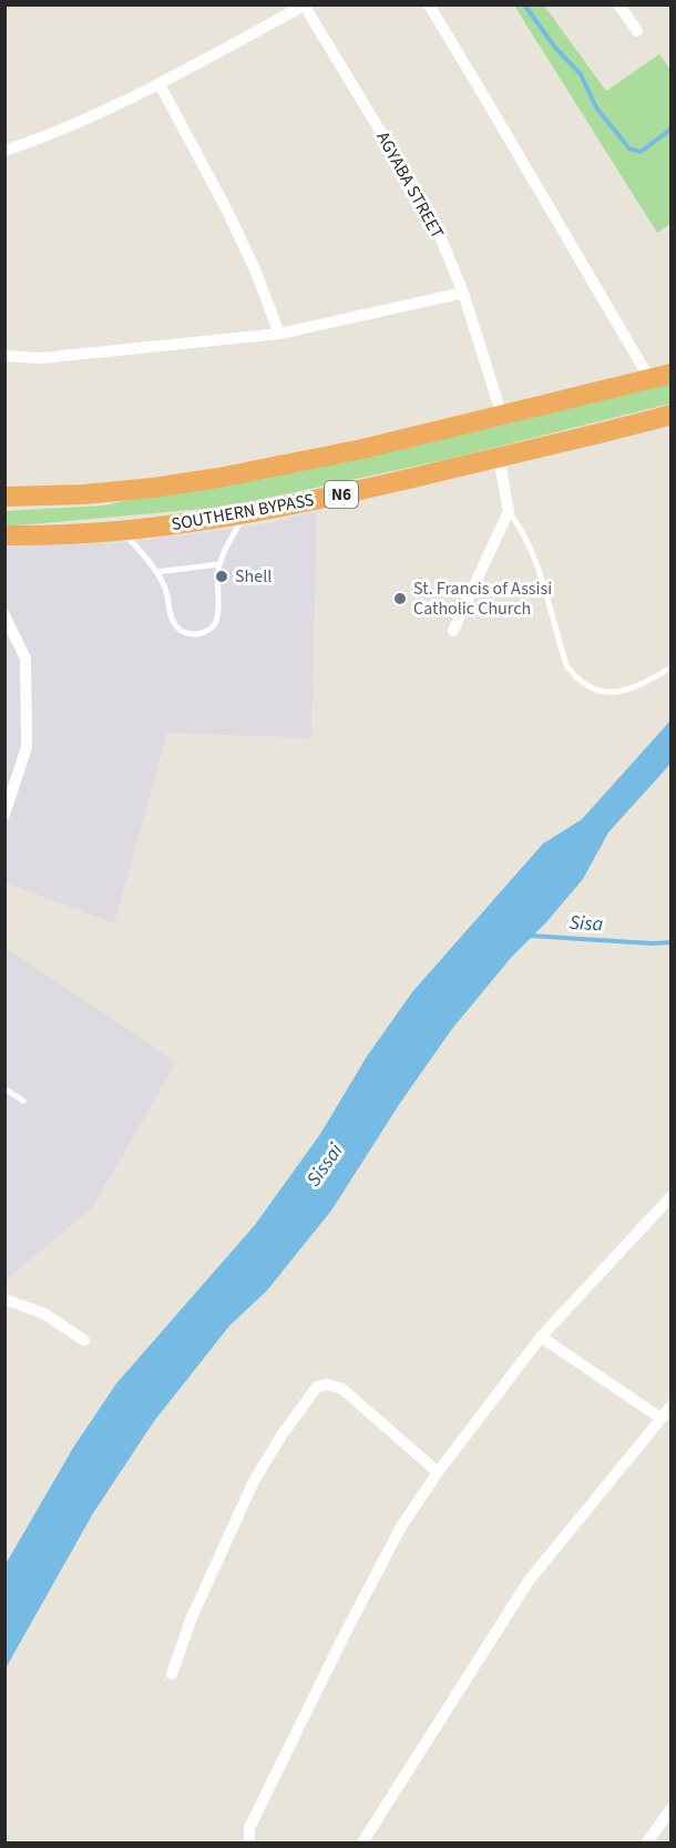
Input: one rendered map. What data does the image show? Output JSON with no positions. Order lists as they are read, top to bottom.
{
  "streets": {
    "highway": ["N6", "SOUTHERN BYPASS"],
    "street": ["AGYABA STREET"]
  },
  "crossings": [
    ["AGYABA STREET", "SOUTHERN BYPASS"]
  ],
  "water": ["Sisa", "Sissai"],
  "places": ["Shell", "St. Francis of Assisi Catholic Church"]
}
